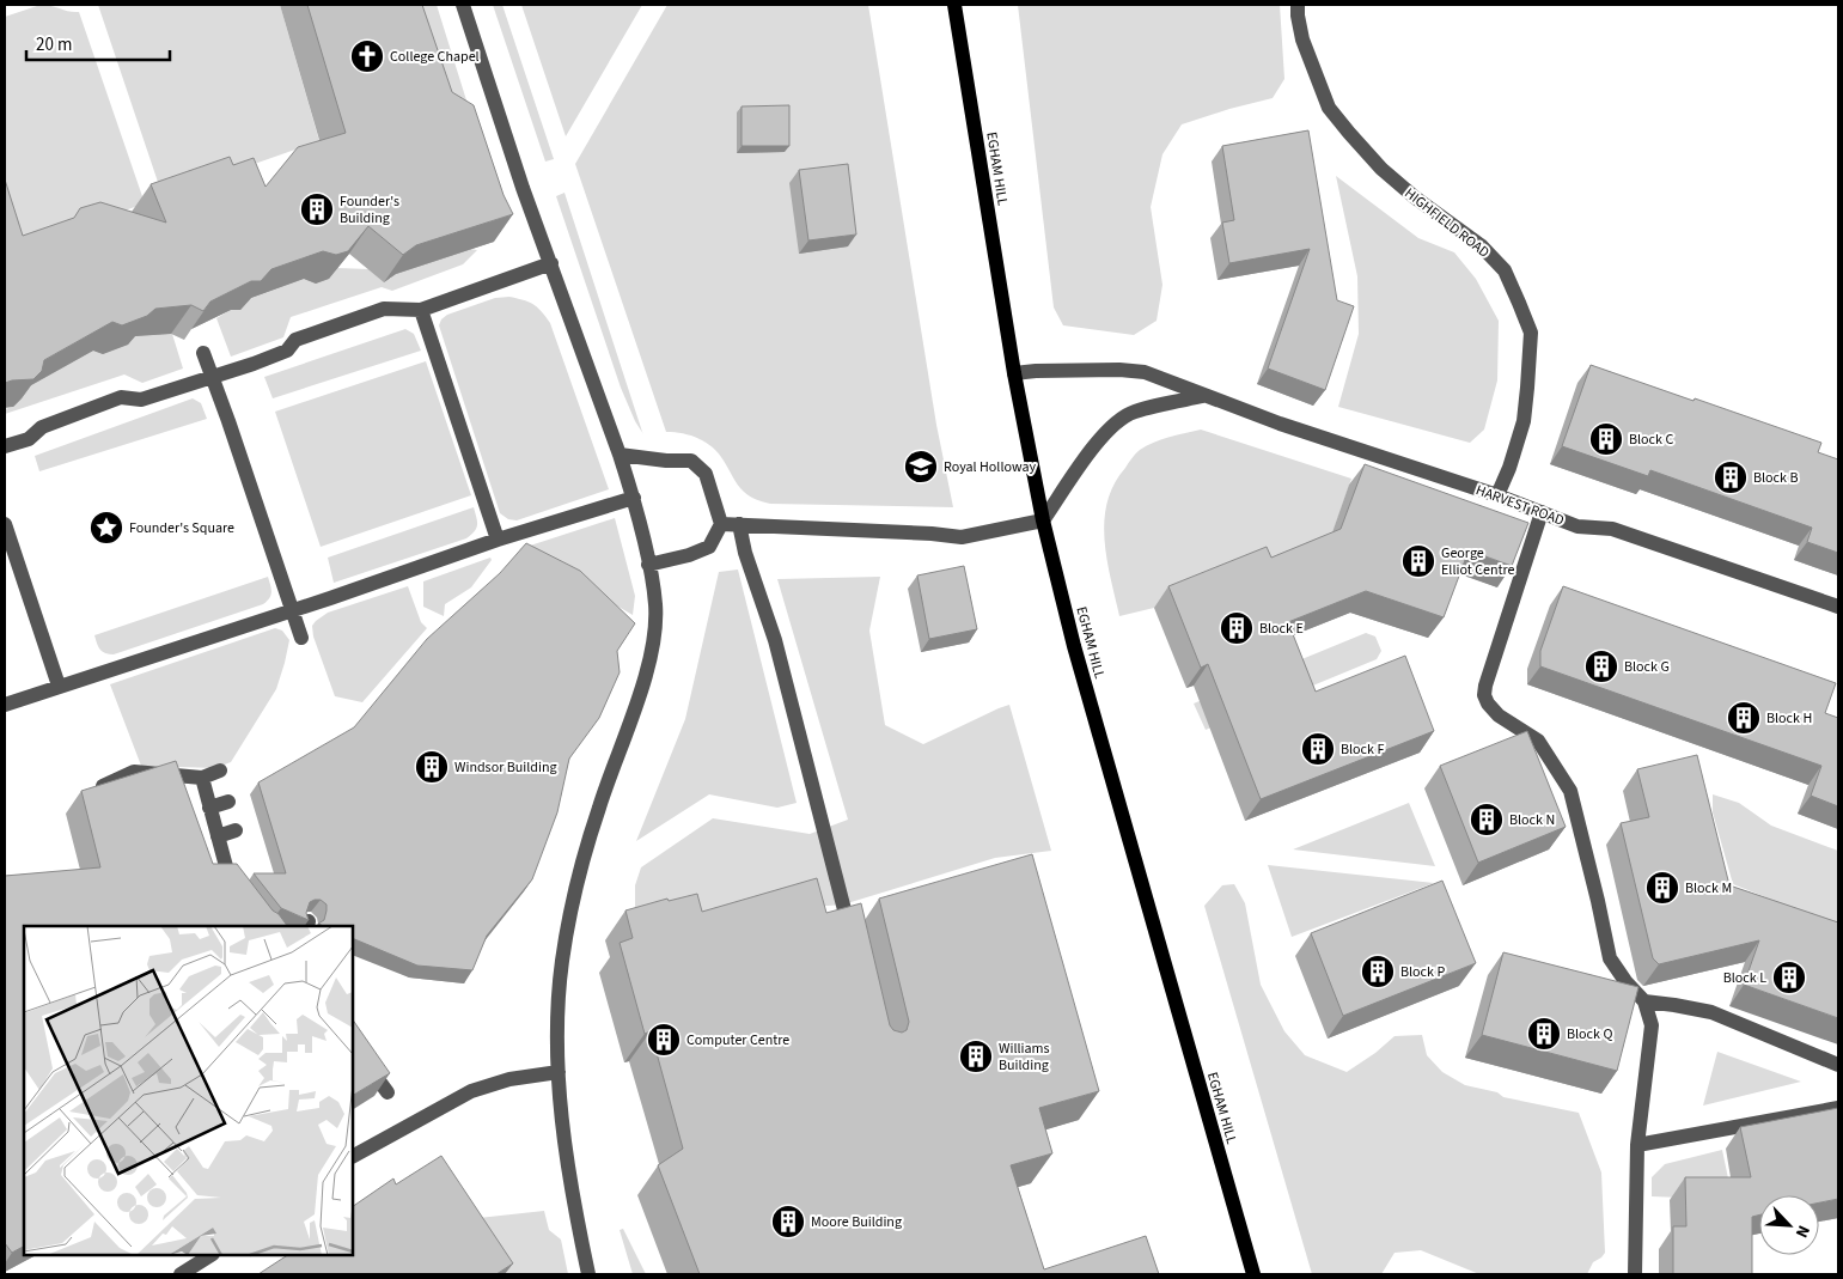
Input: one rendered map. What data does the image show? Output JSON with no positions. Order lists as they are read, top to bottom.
{
  "streets": {
    "main road": ["EGHAM HILL"],
    "street": ["HIGHFIELD ROAD", "HARVEST ROAD"]
  },
  "crossings": [
    ["EGHAM HILL", "HARVEST ROAD"],
    ["HIGHFIELD ROAD", "HARVEST ROAD"]
  ],
  "places": {
    "church": ["College Chapel"],
    "building": [
      "Founder's Building",
      "Block C",
      "Block B",
      "George Elliot Centre",
      "Block E",
      "Block G",
      "Block H",
      "Block F",
      "Windsor Building",
      "Block N",
      "Block M",
      "Block P",
      "Block L",
      "Block Q",
      "Computer Centre",
      "Williams Building",
      "Moore Building"
    ],
    "school or university": ["Royal Holloway"],
    "place": ["Founder's Square"]
  },
  "scale_bar": "20 m",
  "north": "bottom right"
}
